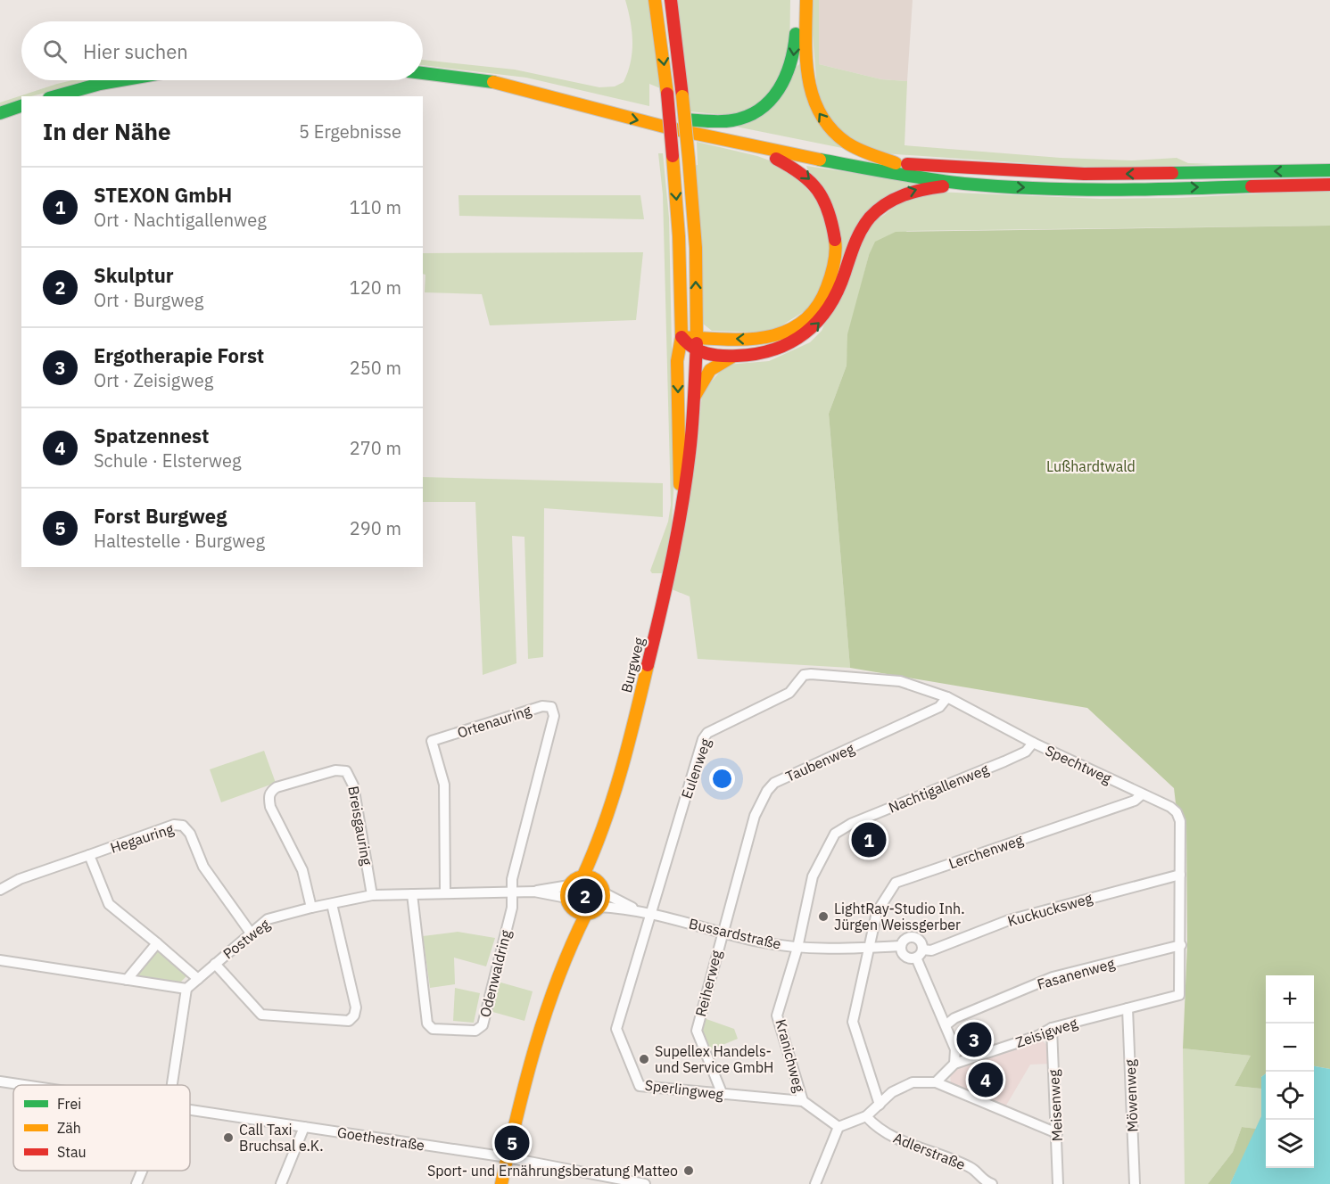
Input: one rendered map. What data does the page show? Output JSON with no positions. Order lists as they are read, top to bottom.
{
  "streets": {
    "main road": ["Burgweg"],
    "street": [
      "Ortenauring",
      "Taubenweg",
      "Spechtweg",
      "Eulenweg",
      "Nachtigallenweg",
      "Breisgauring",
      "Hegauring",
      "Lerchenweg",
      "Kuckucksweg",
      "Bussardstraße",
      "Postweg",
      "Odenwaldring",
      "Fasanenweg",
      "Reiherweg",
      "Zeisigweg",
      "Kranichweg",
      "Sperlingweg",
      "Möwenweg",
      "Meisenweg",
      "Goethestraße",
      "Adlerstraße"
    ]
  },
  "crossings": [
    ["Burgweg", "Bussardstraße"],
    ["Burgweg", "Postweg"],
    ["Ortenauring", "Postweg"],
    ["Ortenauring", "Odenwaldring"],
    ["Taubenweg", "Spechtweg"],
    ["Taubenweg", "Bussardstraße"],
    ["Taubenweg", "Reiherweg"],
    ["Spechtweg", "Eulenweg"],
    ["Spechtweg", "Nachtigallenweg"],
    ["Spechtweg", "Lerchenweg"],
    ["Spechtweg", "Kuckucksweg"],
    ["Spechtweg", "Fasanenweg"],
    ["Spechtweg", "Zeisigweg"],
    ["Eulenweg", "Bussardstraße"],
    ["Eulenweg", "Sperlingweg"],
    ["Nachtigallenweg", "Bussardstraße"],
    ["Nachtigallenweg", "Kranichweg"],
    ["Breisgauring", "Postweg"],
    ["Hegauring", "Postweg"],
    ["Lerchenweg", "Bussardstraße"],
    ["Kuckucksweg", "Bussardstraße"],
    ["Bussardstraße", "Postweg"],
    ["Bussardstraße", "Reiherweg"],
    ["Bussardstraße", "Kranichweg"],
    ["Bussardstraße", "Sperlingweg"],
    ["Postweg", "Odenwaldring"],
    ["Reiherweg", "Sperlingweg"],
    ["Zeisigweg", "Möwenweg"],
    ["Zeisigweg", "Meisenweg"],
    ["Kranichweg", "Sperlingweg"]
  ],
  "parks": ["Lußhardtwald"],
  "places": [
    "LightRay-Studio Inh. Jürgen Weissgerber",
    "Supellex Handels- und Service GmbH",
    "Call Taxi Bruchsal e.K.",
    "Sport- und Ernährungsberatung Matteo"
  ],
  "legend": ["Frei", "Zäh", "Stau"],
  "page": {
    "search": "Hier suchen",
    "heading": ["In der Nähe", "5 Ergebnisse"],
    "list": [
      {
        "mark": "1",
        "name": "STEXON GmbH",
        "note": "Ort · Nachtigallenweg",
        "value": "110 m"
      },
      {
        "mark": "2",
        "name": "Skulptur",
        "note": "Ort · Burgweg",
        "value": "120 m"
      },
      {
        "mark": "3",
        "name": "Ergotherapie Forst",
        "note": "Ort · Zeisigweg",
        "value": "250 m"
      },
      {
        "mark": "4",
        "name": "Spatzennest",
        "note": "Schule · Elsterweg",
        "value": "270 m"
      },
      {
        "mark": "5",
        "name": "Forst Burgweg",
        "note": "Haltestelle · Burgweg",
        "value": "290 m"
      }
    ],
    "pins": [
      "1",
      "2",
      "3",
      "4",
      "5"
    ],
    "map_buttons": ["+", "−"]
  }
}
